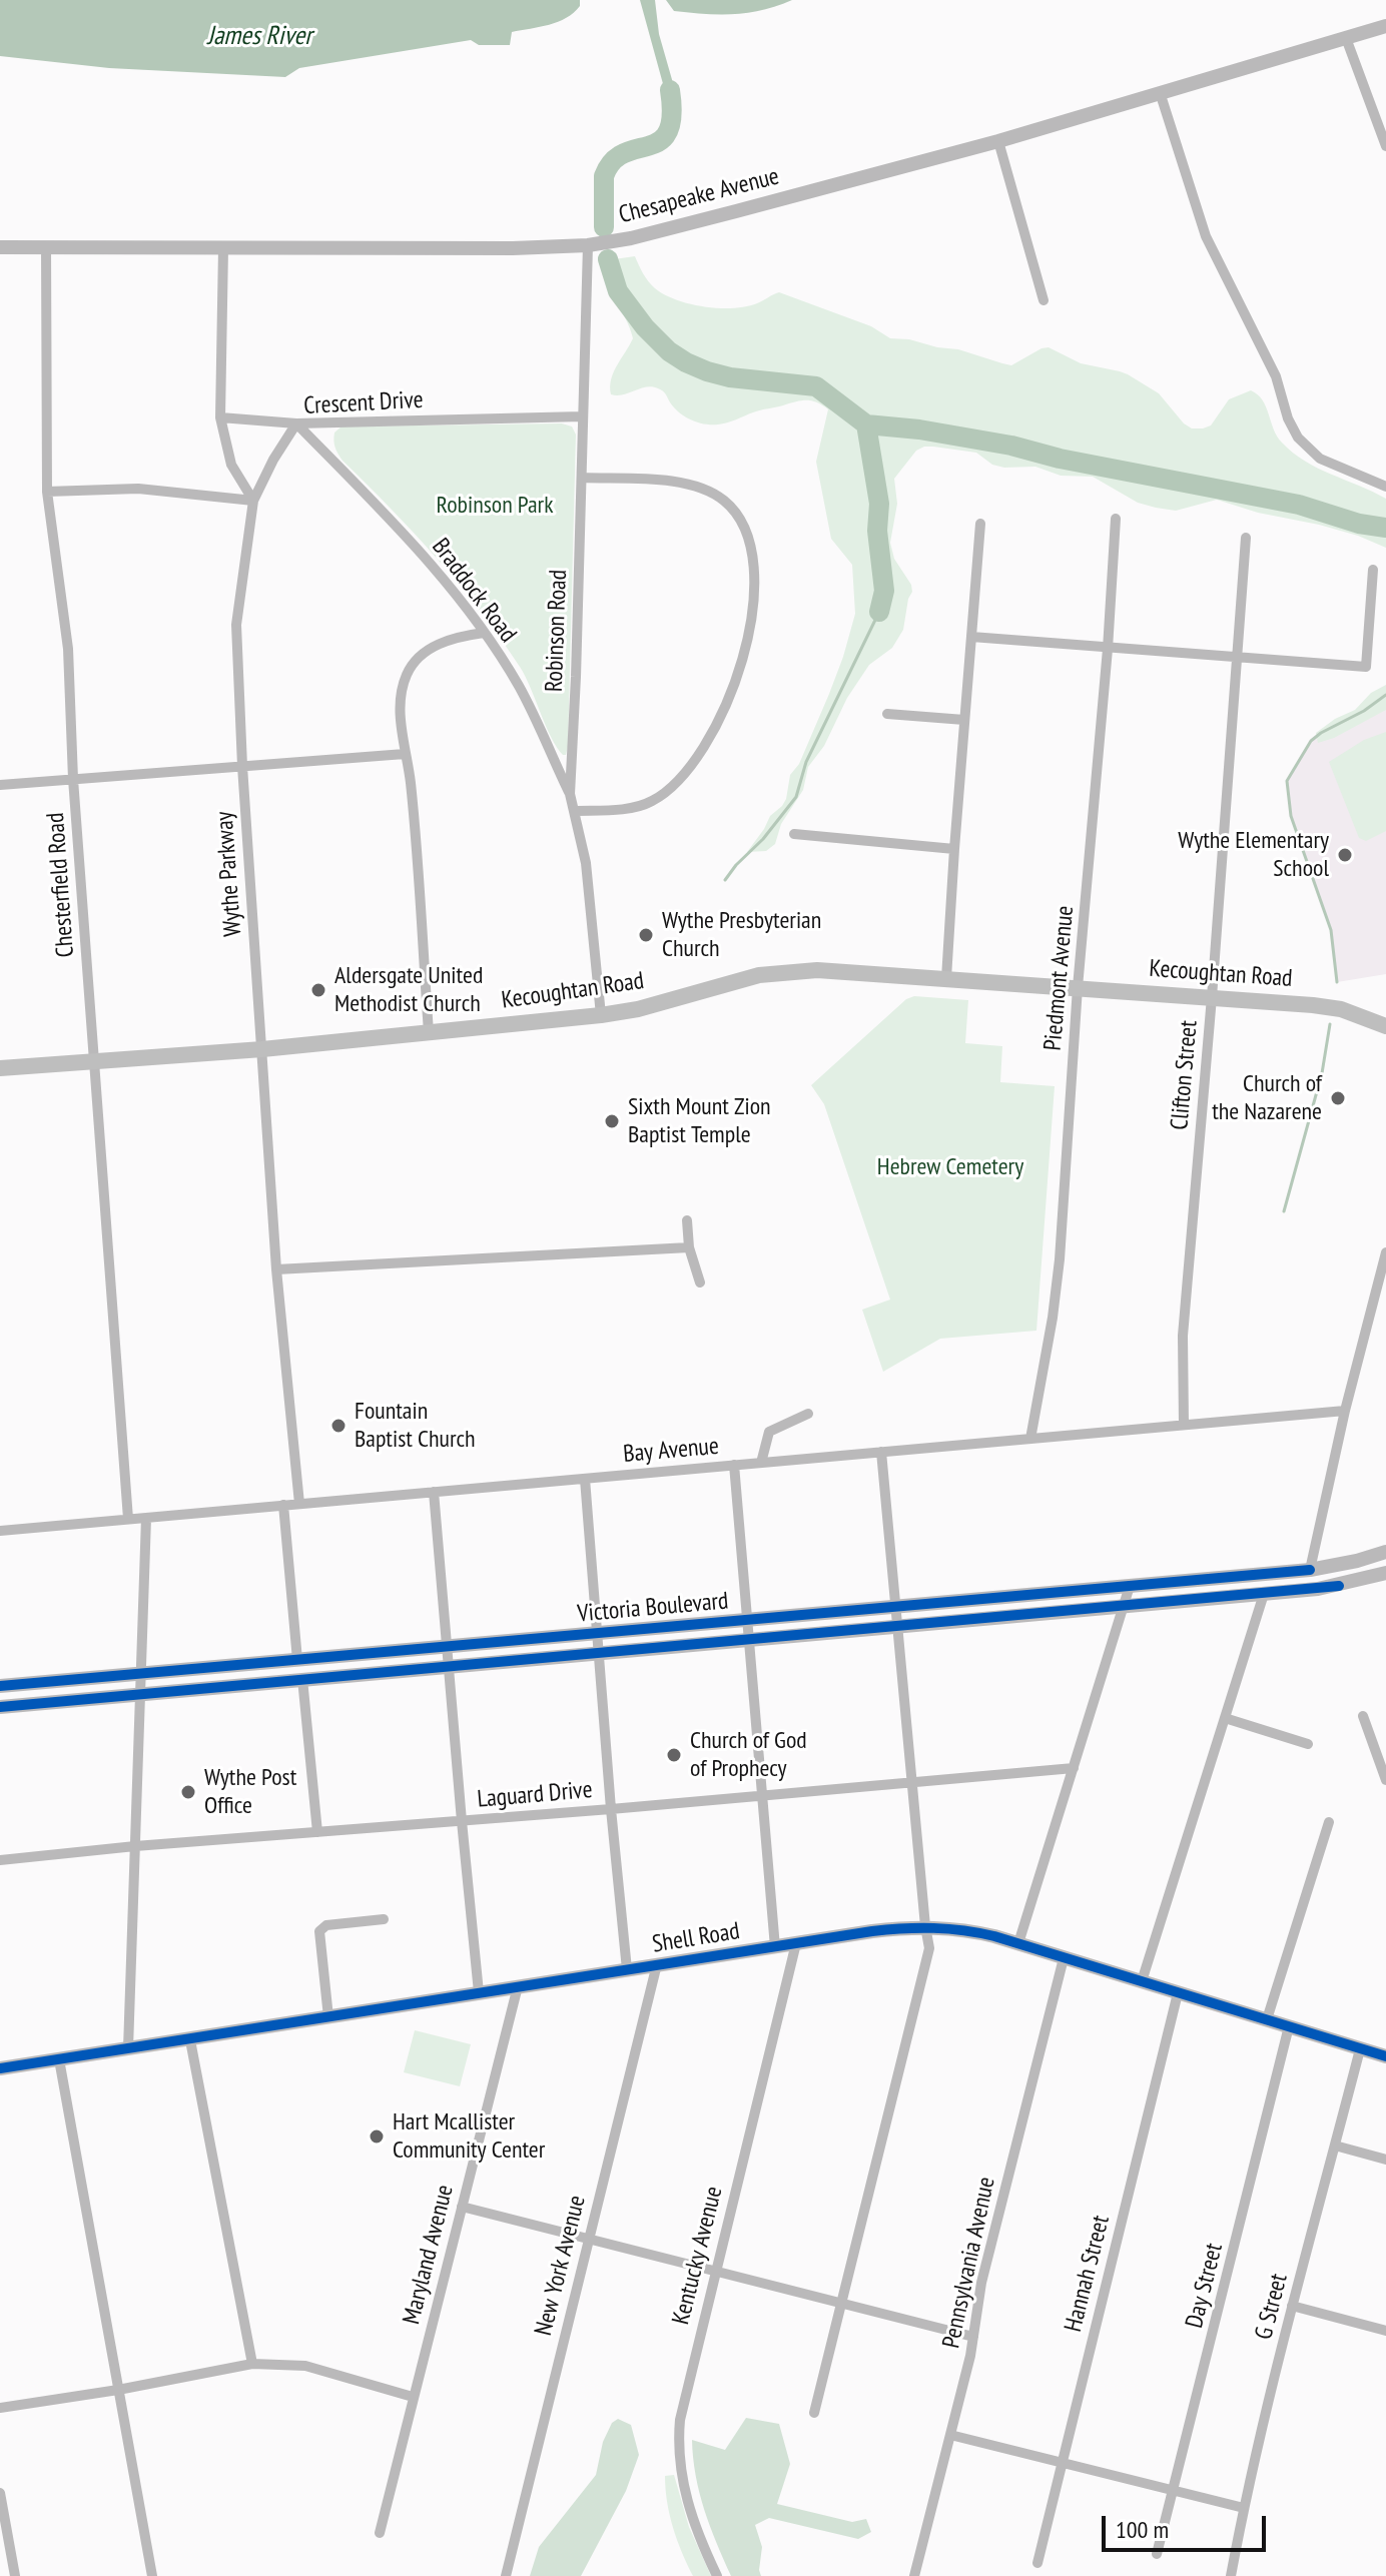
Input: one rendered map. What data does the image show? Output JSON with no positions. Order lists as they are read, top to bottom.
{
  "streets": {
    "main road": [
      "Chesapeake Avenue",
      "Kecoughtan Road",
      "Victoria Boulevard",
      "Shell Road"
    ],
    "street": [
      "Crescent Drive",
      "Braddock Road",
      "Robinson Road",
      "Wythe Parkway",
      "Chesterfield Road",
      "Piedmont Avenue",
      "Clifton Street",
      "Bay Avenue",
      "Laguard Drive",
      "Maryland Avenue",
      "Kentucky Avenue",
      "Pennsylvania Avenue",
      "New York Avenue",
      "Hannah Street",
      "Day Street",
      "G Street"
    ]
  },
  "crossings": [
    ["Chesapeake Avenue", "Robinson Road"],
    ["Chesapeake Avenue", "Chesterfield Road"],
    ["Crescent Drive", "Braddock Road"],
    ["Crescent Drive", "Robinson Road"],
    ["Crescent Drive", "Wythe Parkway"],
    ["Braddock Road", "Robinson Road"],
    ["Robinson Road", "Kecoughtan Road"],
    ["Wythe Parkway", "Kecoughtan Road"],
    ["Wythe Parkway", "Bay Avenue"],
    ["Chesterfield Road", "Kecoughtan Road"],
    ["Chesterfield Road", "Bay Avenue"],
    ["Kecoughtan Road", "Piedmont Avenue"],
    ["Kecoughtan Road", "Clifton Street"],
    ["Piedmont Avenue", "Bay Avenue"],
    ["Clifton Street", "Bay Avenue"],
    ["Shell Road", "Maryland Avenue"],
    ["Shell Road", "Kentucky Avenue"],
    ["Shell Road", "Pennsylvania Avenue"],
    ["Shell Road", "New York Avenue"],
    ["Shell Road", "Hannah Street"],
    ["Shell Road", "Day Street"],
    ["Shell Road", "G Street"]
  ],
  "water": ["James River"],
  "parks": ["Robinson Park", "Hebrew Cemetery"],
  "places": [
    "Wythe Elementary School",
    "Wythe Presbyterian Church",
    "Aldersgate United Methodist Church",
    "Church of the Nazarene",
    "Sixth Mount Zion Baptist Temple",
    "Fountain Baptist Church",
    "Church of God of Prophecy",
    "Wythe Post Office",
    "Hart Mcallister Community Center"
  ],
  "scale_bar": "100 m"
}
